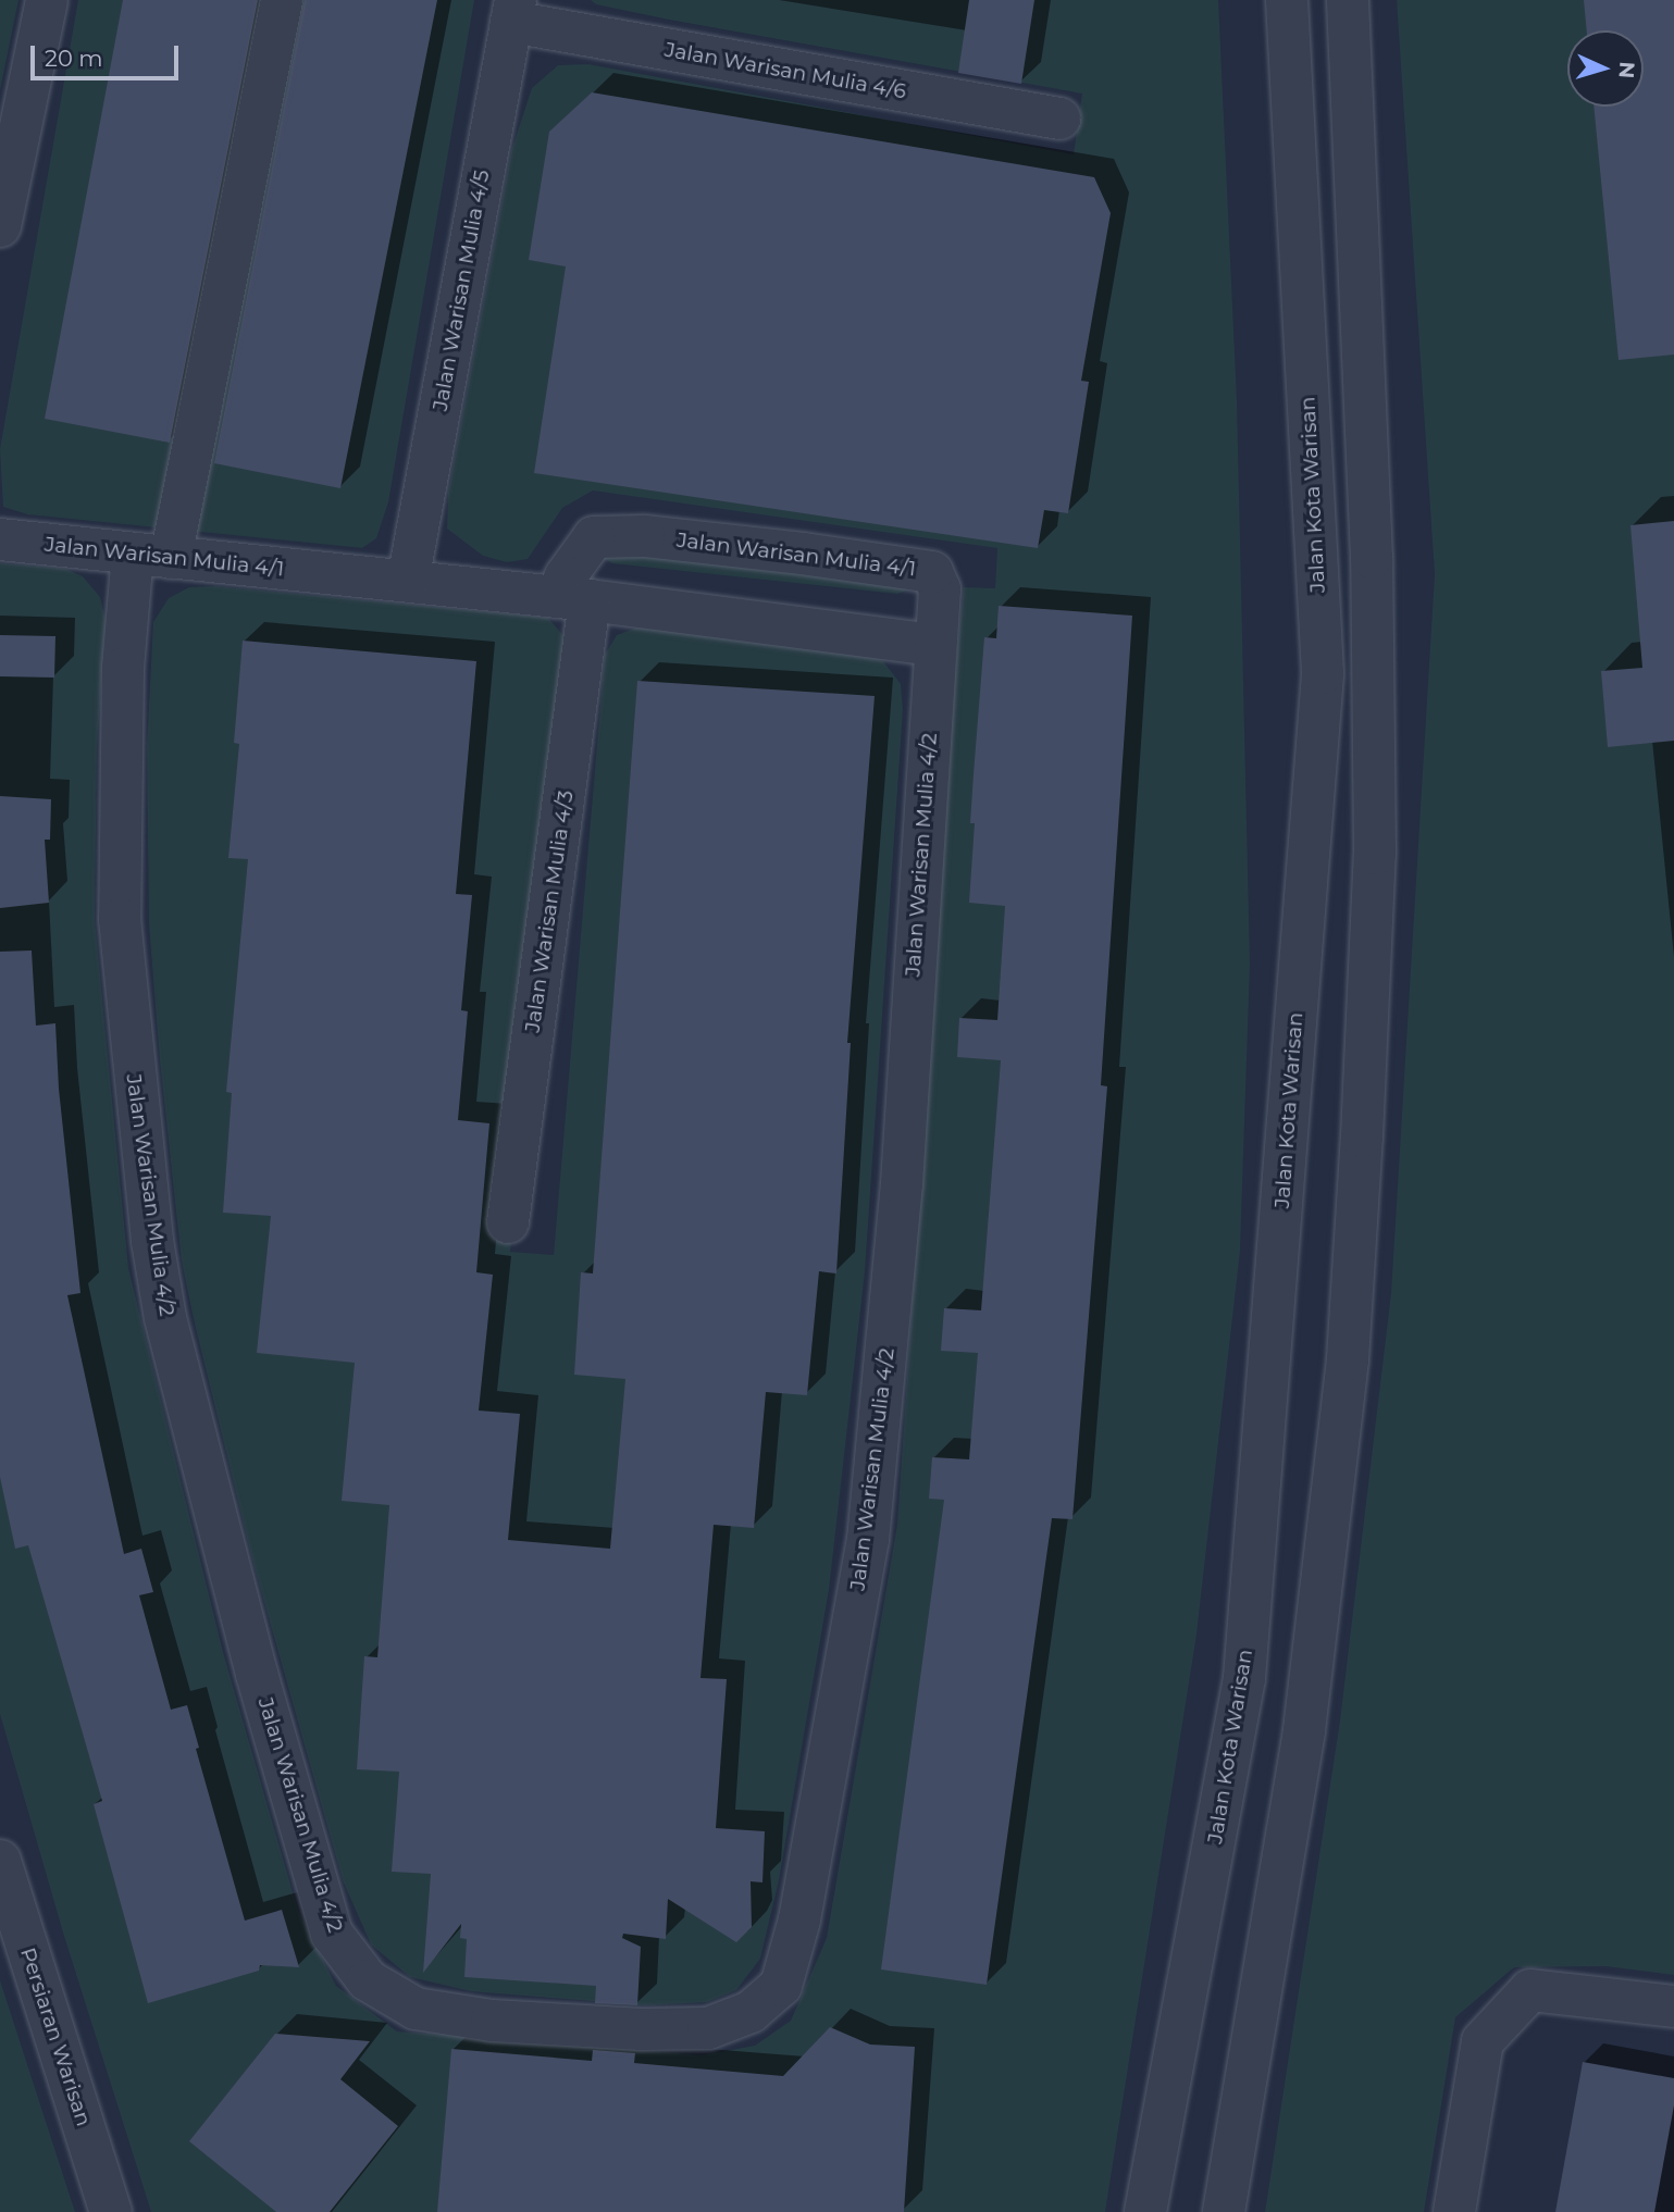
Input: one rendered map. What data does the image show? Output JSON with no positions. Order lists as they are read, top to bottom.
{
  "streets": {
    "street": [
      "Jalan Warisan Mulia 4/6",
      "Jalan Warisan Mulia 4/5",
      "Jalan Kota Warisan",
      "Jalan Warisan Mulia 4/1",
      "Jalan Warisan Mulia 4/2",
      "Jalan Warisan Mulia 4/3",
      "Persiaran Warisan"
    ]
  },
  "crossings": [
    ["Jalan Warisan Mulia 4/6", "Jalan Warisan Mulia 4/5"],
    ["Jalan Warisan Mulia 4/5", "Jalan Warisan Mulia 4/1"],
    ["Jalan Warisan Mulia 4/1", "Jalan Warisan Mulia 4/2"],
    ["Jalan Warisan Mulia 4/1", "Jalan Warisan Mulia 4/3"]
  ],
  "scale_bar": "20 m",
  "north": "right"
}
